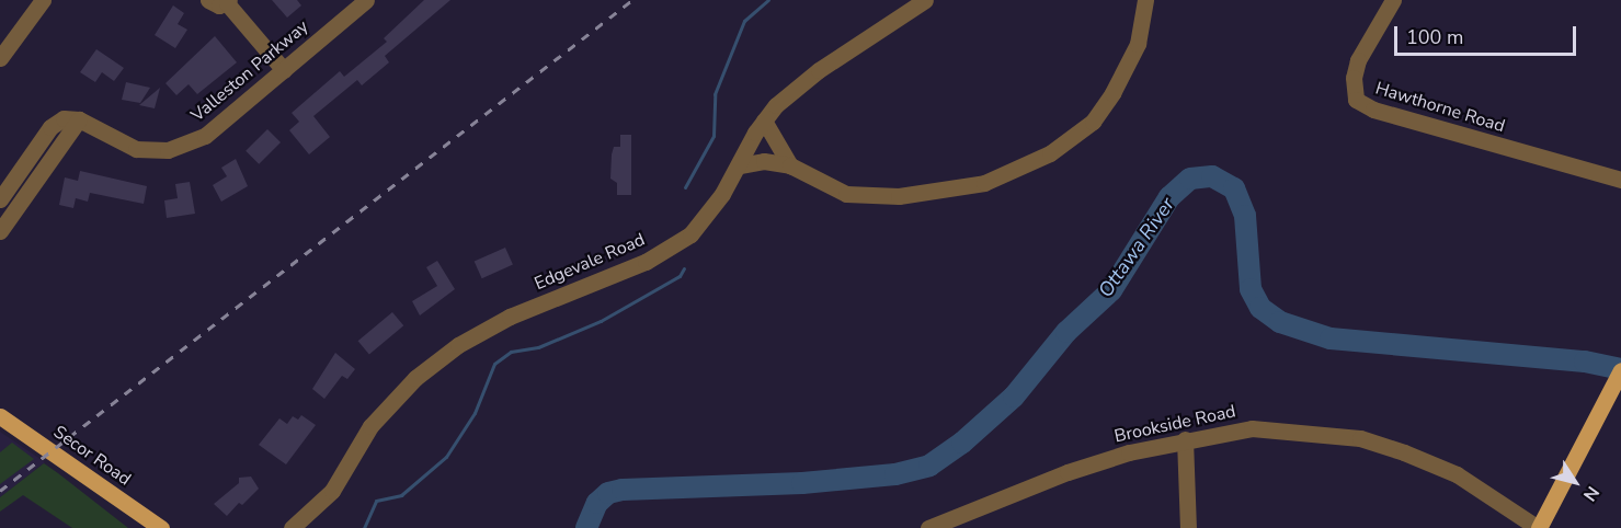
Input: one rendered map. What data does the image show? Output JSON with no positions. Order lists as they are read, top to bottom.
{
  "streets": {
    "main road": ["Secor Road"],
    "street": [
      "Valleston Parkway",
      "Hawthorne Road",
      "Edgevale Road",
      "Brookside Road"
    ]
  },
  "water": ["Ottawa River"],
  "scale_bar": "100 m",
  "north": "bottom right"
}
